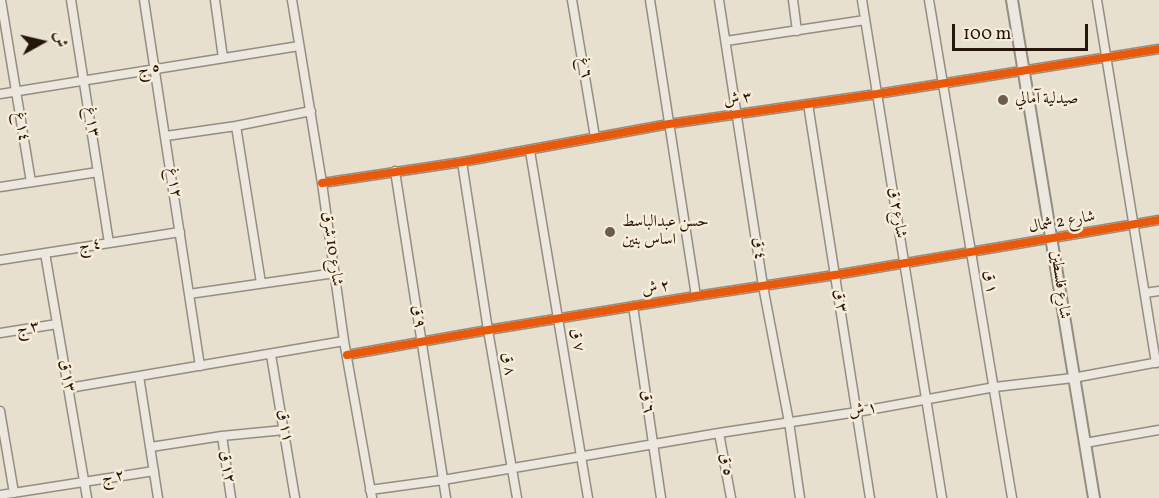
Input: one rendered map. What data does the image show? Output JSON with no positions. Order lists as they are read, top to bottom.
{
  "streets": {
    "street": [
      "٦ غ",
      "٥ ج",
      "٣ ش",
      "١٣ غ",
      "١٤ غ",
      "١٢ غ",
      "شارع٢ ق",
      "شارع 2 شمال",
      "٤ ج",
      "شارع 10 شرق",
      "٤ ق",
      "١ ق",
      "شارع فلسطين",
      "٢ ش",
      "٣ ق",
      "٩ ق",
      "٣ ج",
      "٧ ق",
      "٨ ق",
      "١٣ ق",
      "٦ ق",
      "١ ش",
      "١١ ق",
      "٥ ق",
      "١٢ ق",
      "٢ ج"
    ]
  },
  "crossings": [
    ["٦ غ", "٣ ش"],
    ["٥ ج", "١٣ غ"],
    ["٥ ج", "١٤ غ"],
    ["٥ ج", "١٢ غ"],
    ["٥ ج", "شارع 10 شرق"],
    ["٣ ش", "شارع٢ ق"],
    ["٣ ش", "شارع 10 شرق"],
    ["٣ ش", "٤ ق"],
    ["٣ ش", "١ ق"],
    ["٣ ش", "شارع فلسطين"],
    ["٣ ش", "٣ ق"],
    ["٣ ش", "٩ ق"],
    ["٣ ش", "٧ ق"],
    ["٣ ش", "٨ ق"],
    ["١٣ غ", "٤ ج"],
    ["١٢ غ", "٤ ج"],
    ["شارع٢ ق", "٢ ش"],
    ["شارع٢ ق", "١ ش"],
    ["شارع 2 شمال", "١ ق"],
    ["شارع 2 شمال", "شارع فلسطين"],
    ["شارع 2 شمال", "٢ ش"],
    ["٤ ج", "١٣ ق"],
    ["شارع 10 شرق", "٢ ش"],
    ["شارع 10 شرق", "١ ش"],
    ["٤ ق", "٢ ش"],
    ["٤ ق", "١ ش"],
    ["١ ق", "٢ ش"],
    ["١ ق", "١ ش"],
    ["شارع فلسطين", "١ ش"],
    ["٢ ش", "٣ ق"],
    ["٢ ش", "٩ ق"],
    ["٢ ش", "٧ ق"],
    ["٢ ش", "٨ ق"],
    ["٢ ش", "٦ ق"],
    ["٣ ق", "١ ش"],
    ["٩ ق", "١ ش"],
    ["٣ ج", "١٣ ق"],
    ["٧ ق", "١ ش"],
    ["٨ ق", "١ ش"],
    ["١٣ ق", "٢ ج"],
    ["٦ ق", "١ ش"],
    ["١ ش", "٥ ق"]
  ],
  "places": ["صيدلية آمالي", "حسن عبدالباسط اساس بنين"],
  "scale_bar": "100 m",
  "north": "right"
}
